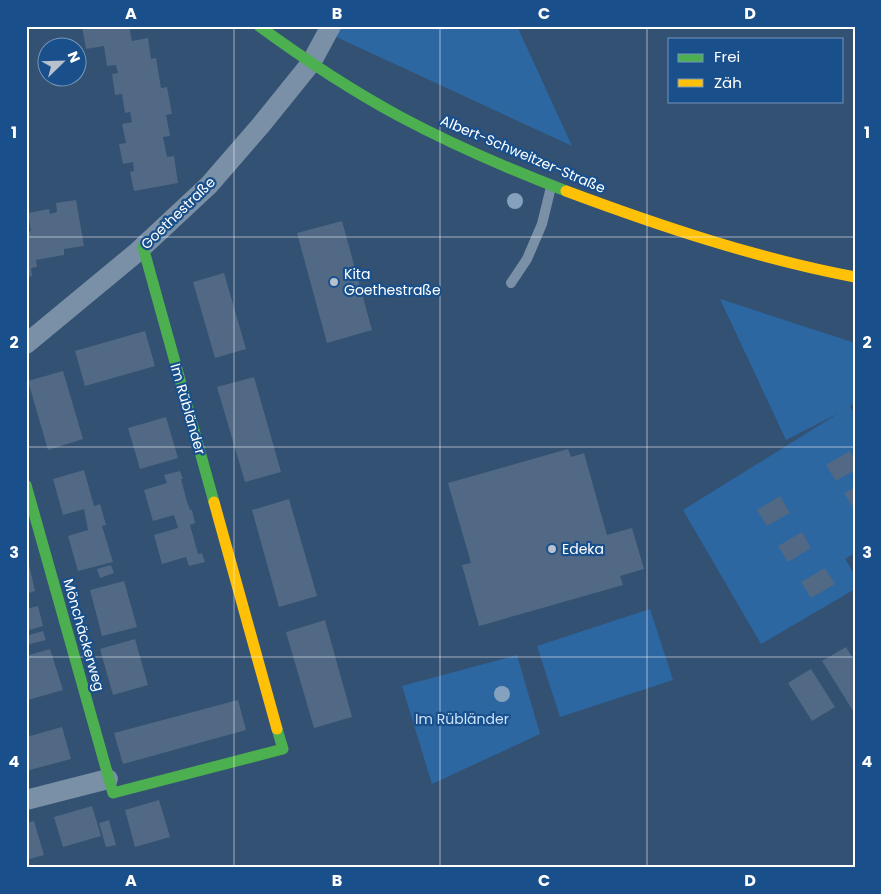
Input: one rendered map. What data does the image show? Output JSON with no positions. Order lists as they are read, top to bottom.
{
  "streets": {
    "street": [
      "Albert-Schweitzer-Straße",
      "Goethestraße",
      "Im Rübländer",
      "Mönchäckerweg"
    ]
  },
  "crossings": [
    ["Albert-Schweitzer-Straße", "Goethestraße"],
    ["Goethestraße", "Im Rübländer"],
    ["Im Rübländer", "Mönchäckerweg"]
  ],
  "parks": ["Im Rübländer"],
  "places": ["Kita Goethestraße", "Edeka"],
  "legend": ["Frei", "Zäh"],
  "north": "top right",
  "grid": {
    "columns": [
      "A",
      "B",
      "C",
      "D"
    ],
    "rows": [
      "1",
      "2",
      "3",
      "4"
    ]
  }
}
